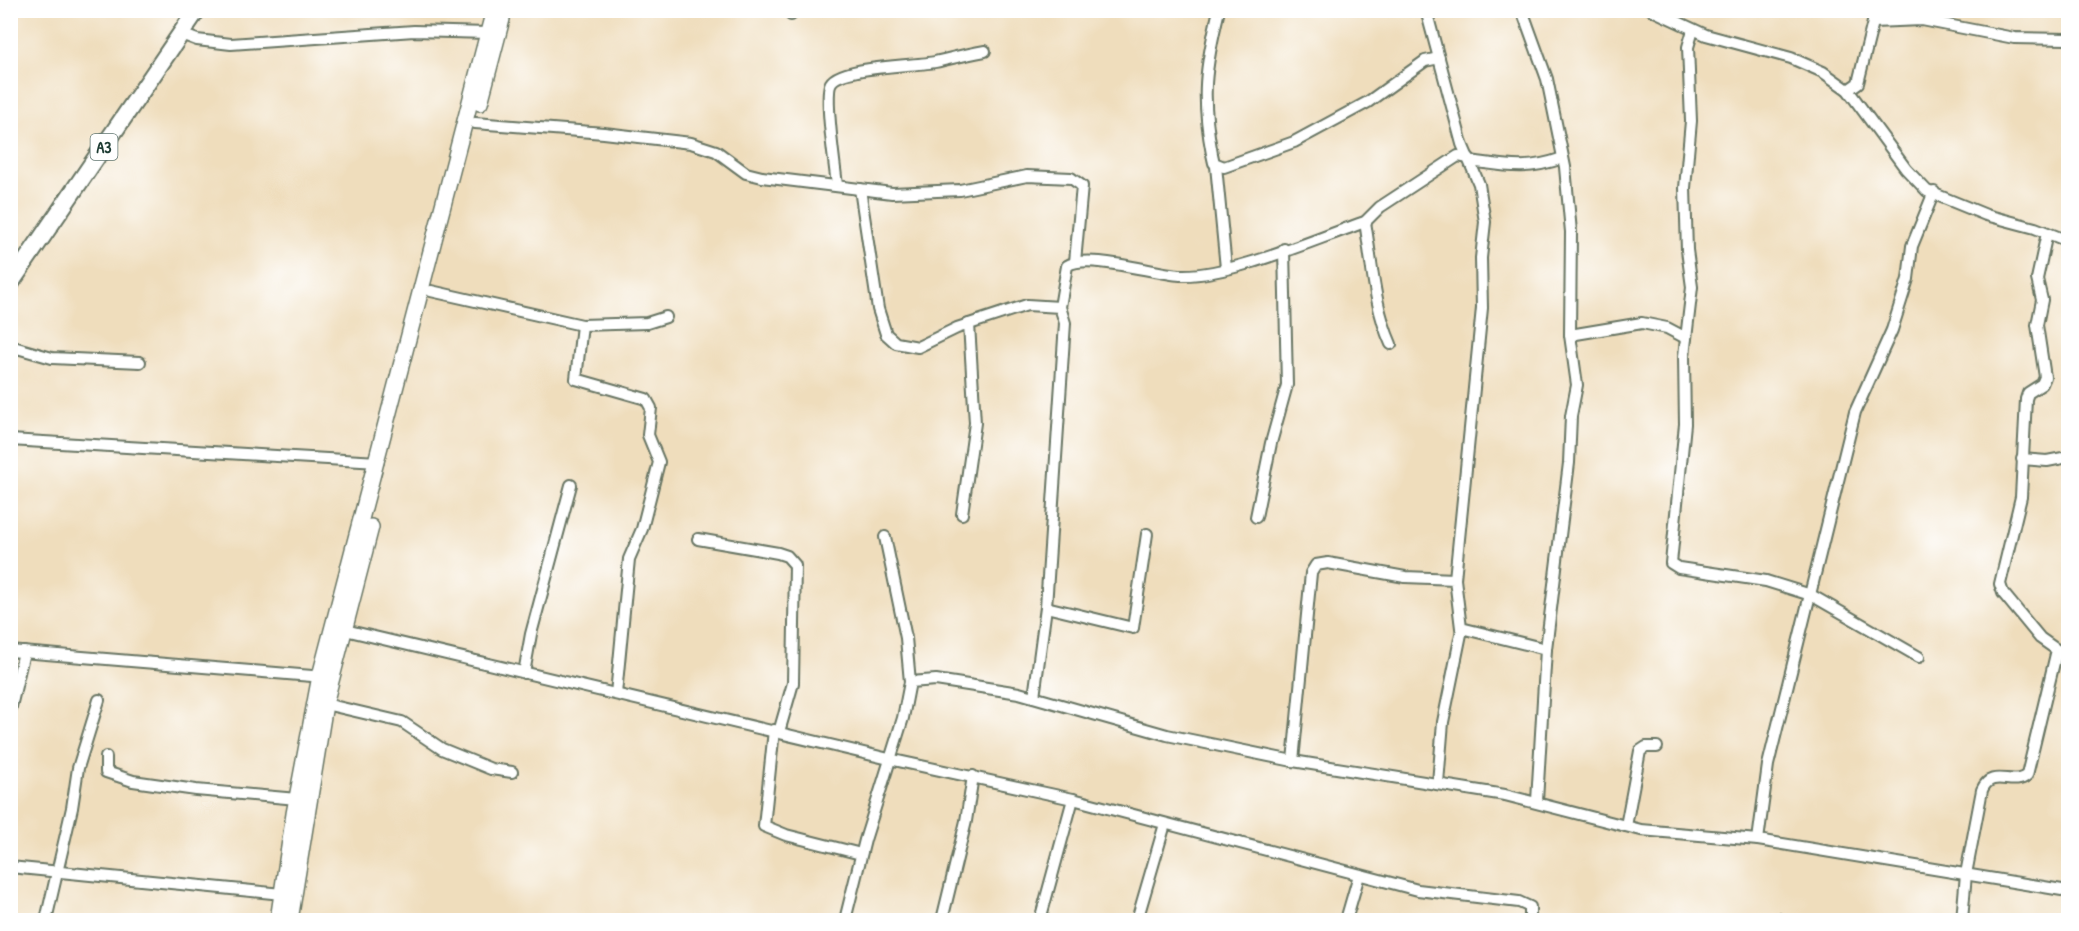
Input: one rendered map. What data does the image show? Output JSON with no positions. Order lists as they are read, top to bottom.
{
  "streets": {
    "highway": ["A3"]
  }
}
